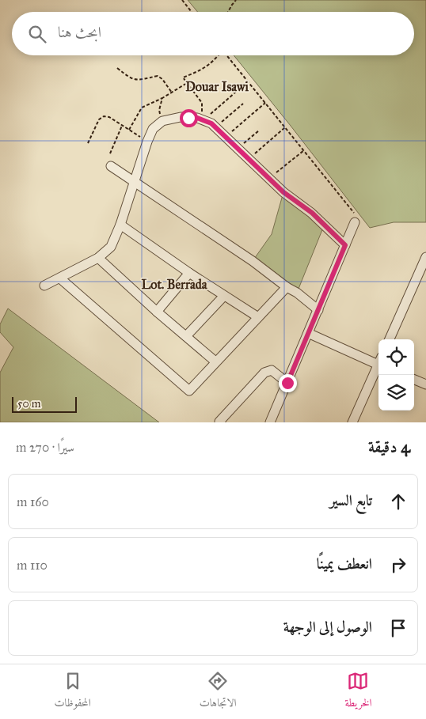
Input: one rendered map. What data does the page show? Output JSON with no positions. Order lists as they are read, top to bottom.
{
  "districts": ["Douar Isawi", "Lot. Berrada"],
  "scale_bar": "50 m",
  "page": {
    "search": "ابحث هنا",
    "scale": "50 m",
    "heading": ["4 دقيقة", "سيرًا · 270 m"],
    "list": [
      ["تابع السير", "160 m"],
      ["انعطف يمينًا", "110 m"],
      "الوصول إلى الوجهة"
    ],
    "nav": ["الخريطة", "الاتجاهات", "المحفوظات"]
  }
}
